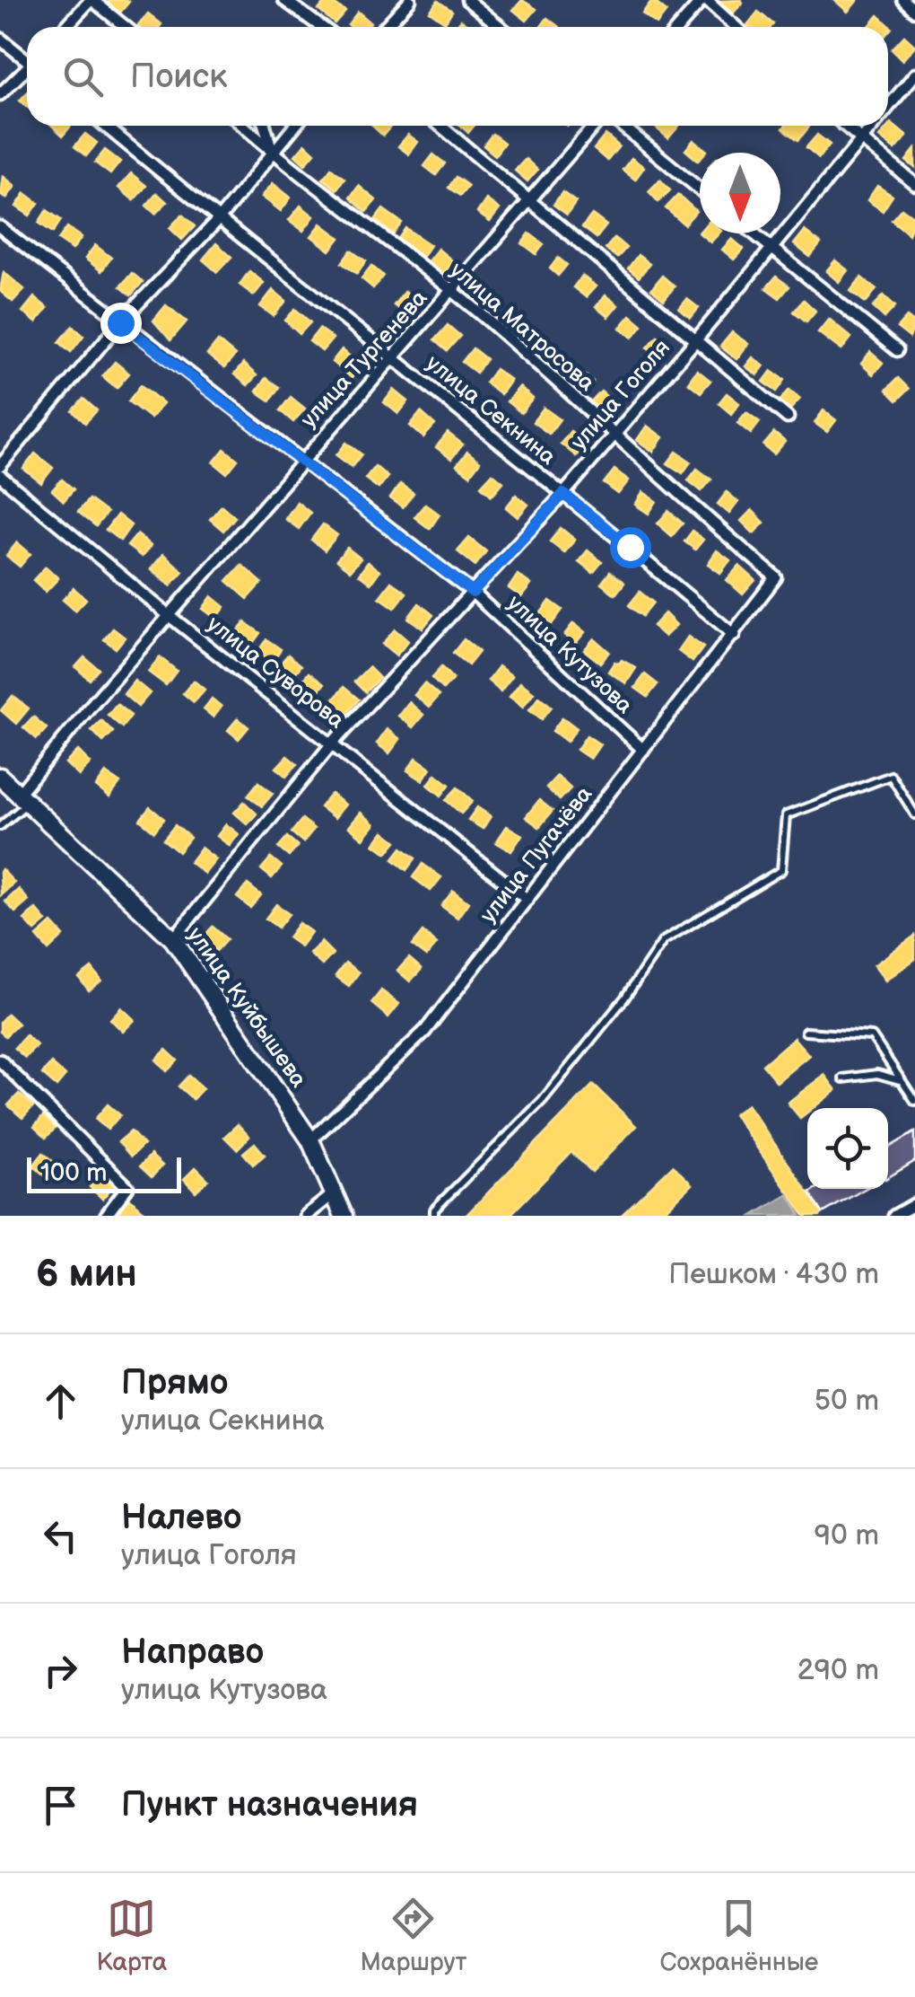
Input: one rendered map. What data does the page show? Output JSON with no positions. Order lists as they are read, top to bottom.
{
  "streets": {
    "main road": ["улица Куйбышева"],
    "street": [
      "улица Матросова",
      "улица Тургенева",
      "улица Гоголя",
      "улица Секнина",
      "улица Кутузова",
      "улица Суворова",
      "улица Пугачёва"
    ]
  },
  "crossings": [
    ["улица Матросова", "улица Тургенева"],
    ["улица Матросова", "улица Гоголя"],
    ["улица Матросова", "улица Пугачёва"],
    ["улица Тургенева", "улица Секнина"],
    ["улица Тургенева", "улица Кутузова"],
    ["улица Тургенева", "улица Суворова"],
    ["улица Тургенева", "улица Куйбышева"],
    ["улица Гоголя", "улица Секнина"],
    ["улица Гоголя", "улица Кутузова"],
    ["улица Гоголя", "улица Суворова"],
    ["улица Гоголя", "улица Куйбышева"],
    ["улица Секнина", "улица Пугачёва"],
    ["улица Кутузова", "улица Пугачёва"],
    ["улица Суворова", "улица Пугачёва"],
    ["улица Пугачёва", "улица Куйбышева"]
  ],
  "scale_bar": "100 m",
  "north": "bottom",
  "page": {
    "search": "Поиск",
    "scale": "100 m",
    "heading": ["6 мин", "Пешком · 430 m"],
    "list": [
      ["Прямо", "улица Секнина", "50 m"],
      ["Налево", "улица Гоголя", "90 m"],
      ["Направо", "улица Кутузова", "290 m"],
      "Пункт назначения"
    ],
    "nav": ["Карта", "Маршрут", "Сохранённые"]
  }
}
